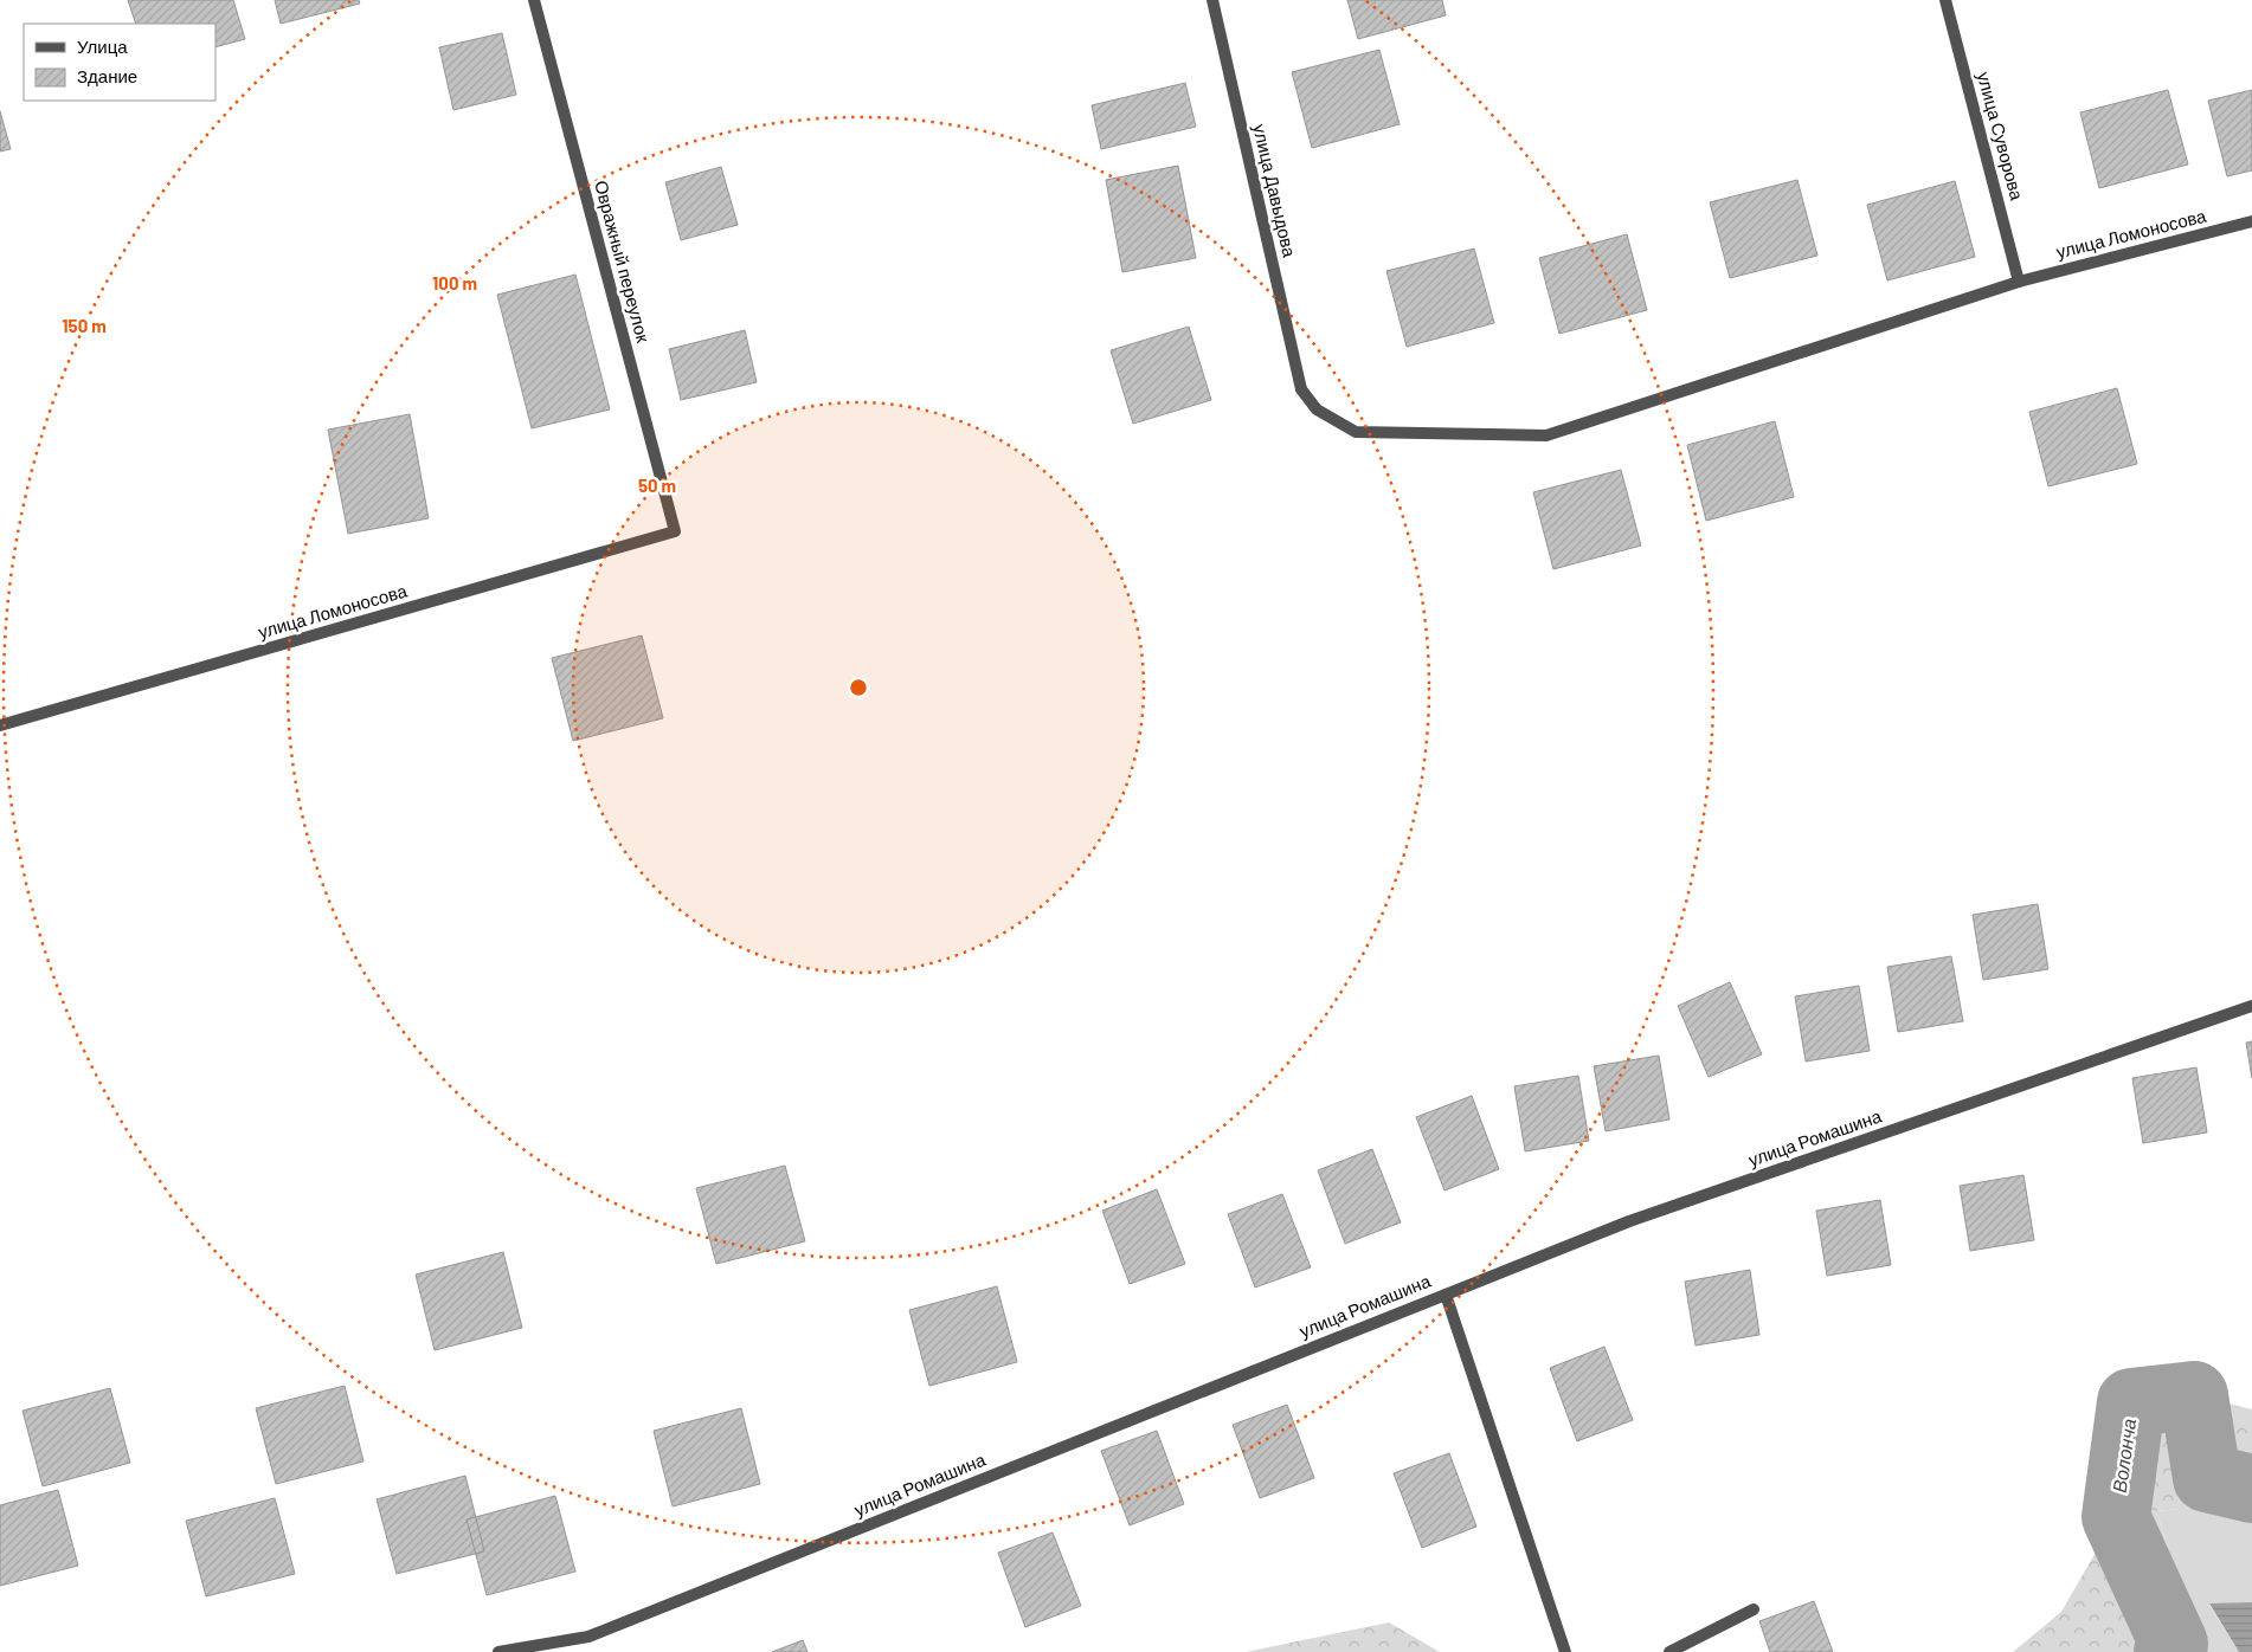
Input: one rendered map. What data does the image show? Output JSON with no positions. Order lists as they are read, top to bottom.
{
  "streets": {
    "street": [
      "улица Суворова",
      "улица Давыдова",
      "улица Ломоносова",
      "Овражный переулок",
      "улица Ромашина"
    ]
  },
  "crossings": [
    ["улица Суворова", "улица Ломоносова"],
    ["улица Давыдова", "улица Ломоносова"],
    ["улица Ломоносова", "Овражный переулок"]
  ],
  "water": ["Волонча"],
  "legend": ["Улица", "Здание"],
  "rings": ["100 m", "150 m", "50 m"]
}
